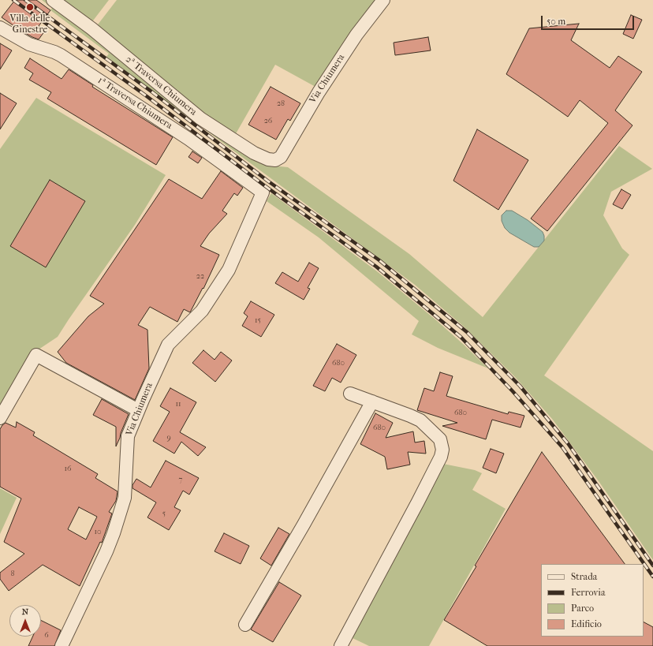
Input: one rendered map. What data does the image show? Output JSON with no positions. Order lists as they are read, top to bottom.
{
  "streets": {
    "street": ["Via Chiumera", "2ª Traversa Chiumera", "1ª Traversa Chiumera"]
  },
  "crossings": [
    ["Via Chiumera", "2ª Traversa Chiumera"],
    ["Via Chiumera", "1ª Traversa Chiumera"]
  ],
  "places": ["Villa delle Ginestre"],
  "house_numbers": [
    "28",
    "26",
    "22",
    "15",
    "680",
    "11",
    "680",
    "680",
    "9",
    "16",
    "7",
    "5",
    "10",
    "8",
    "6"
  ],
  "legend": [
    "Strada",
    "Ferrovia",
    "Parco",
    "Edificio"
  ],
  "scale_bar": "50 m",
  "north": "top"
}
